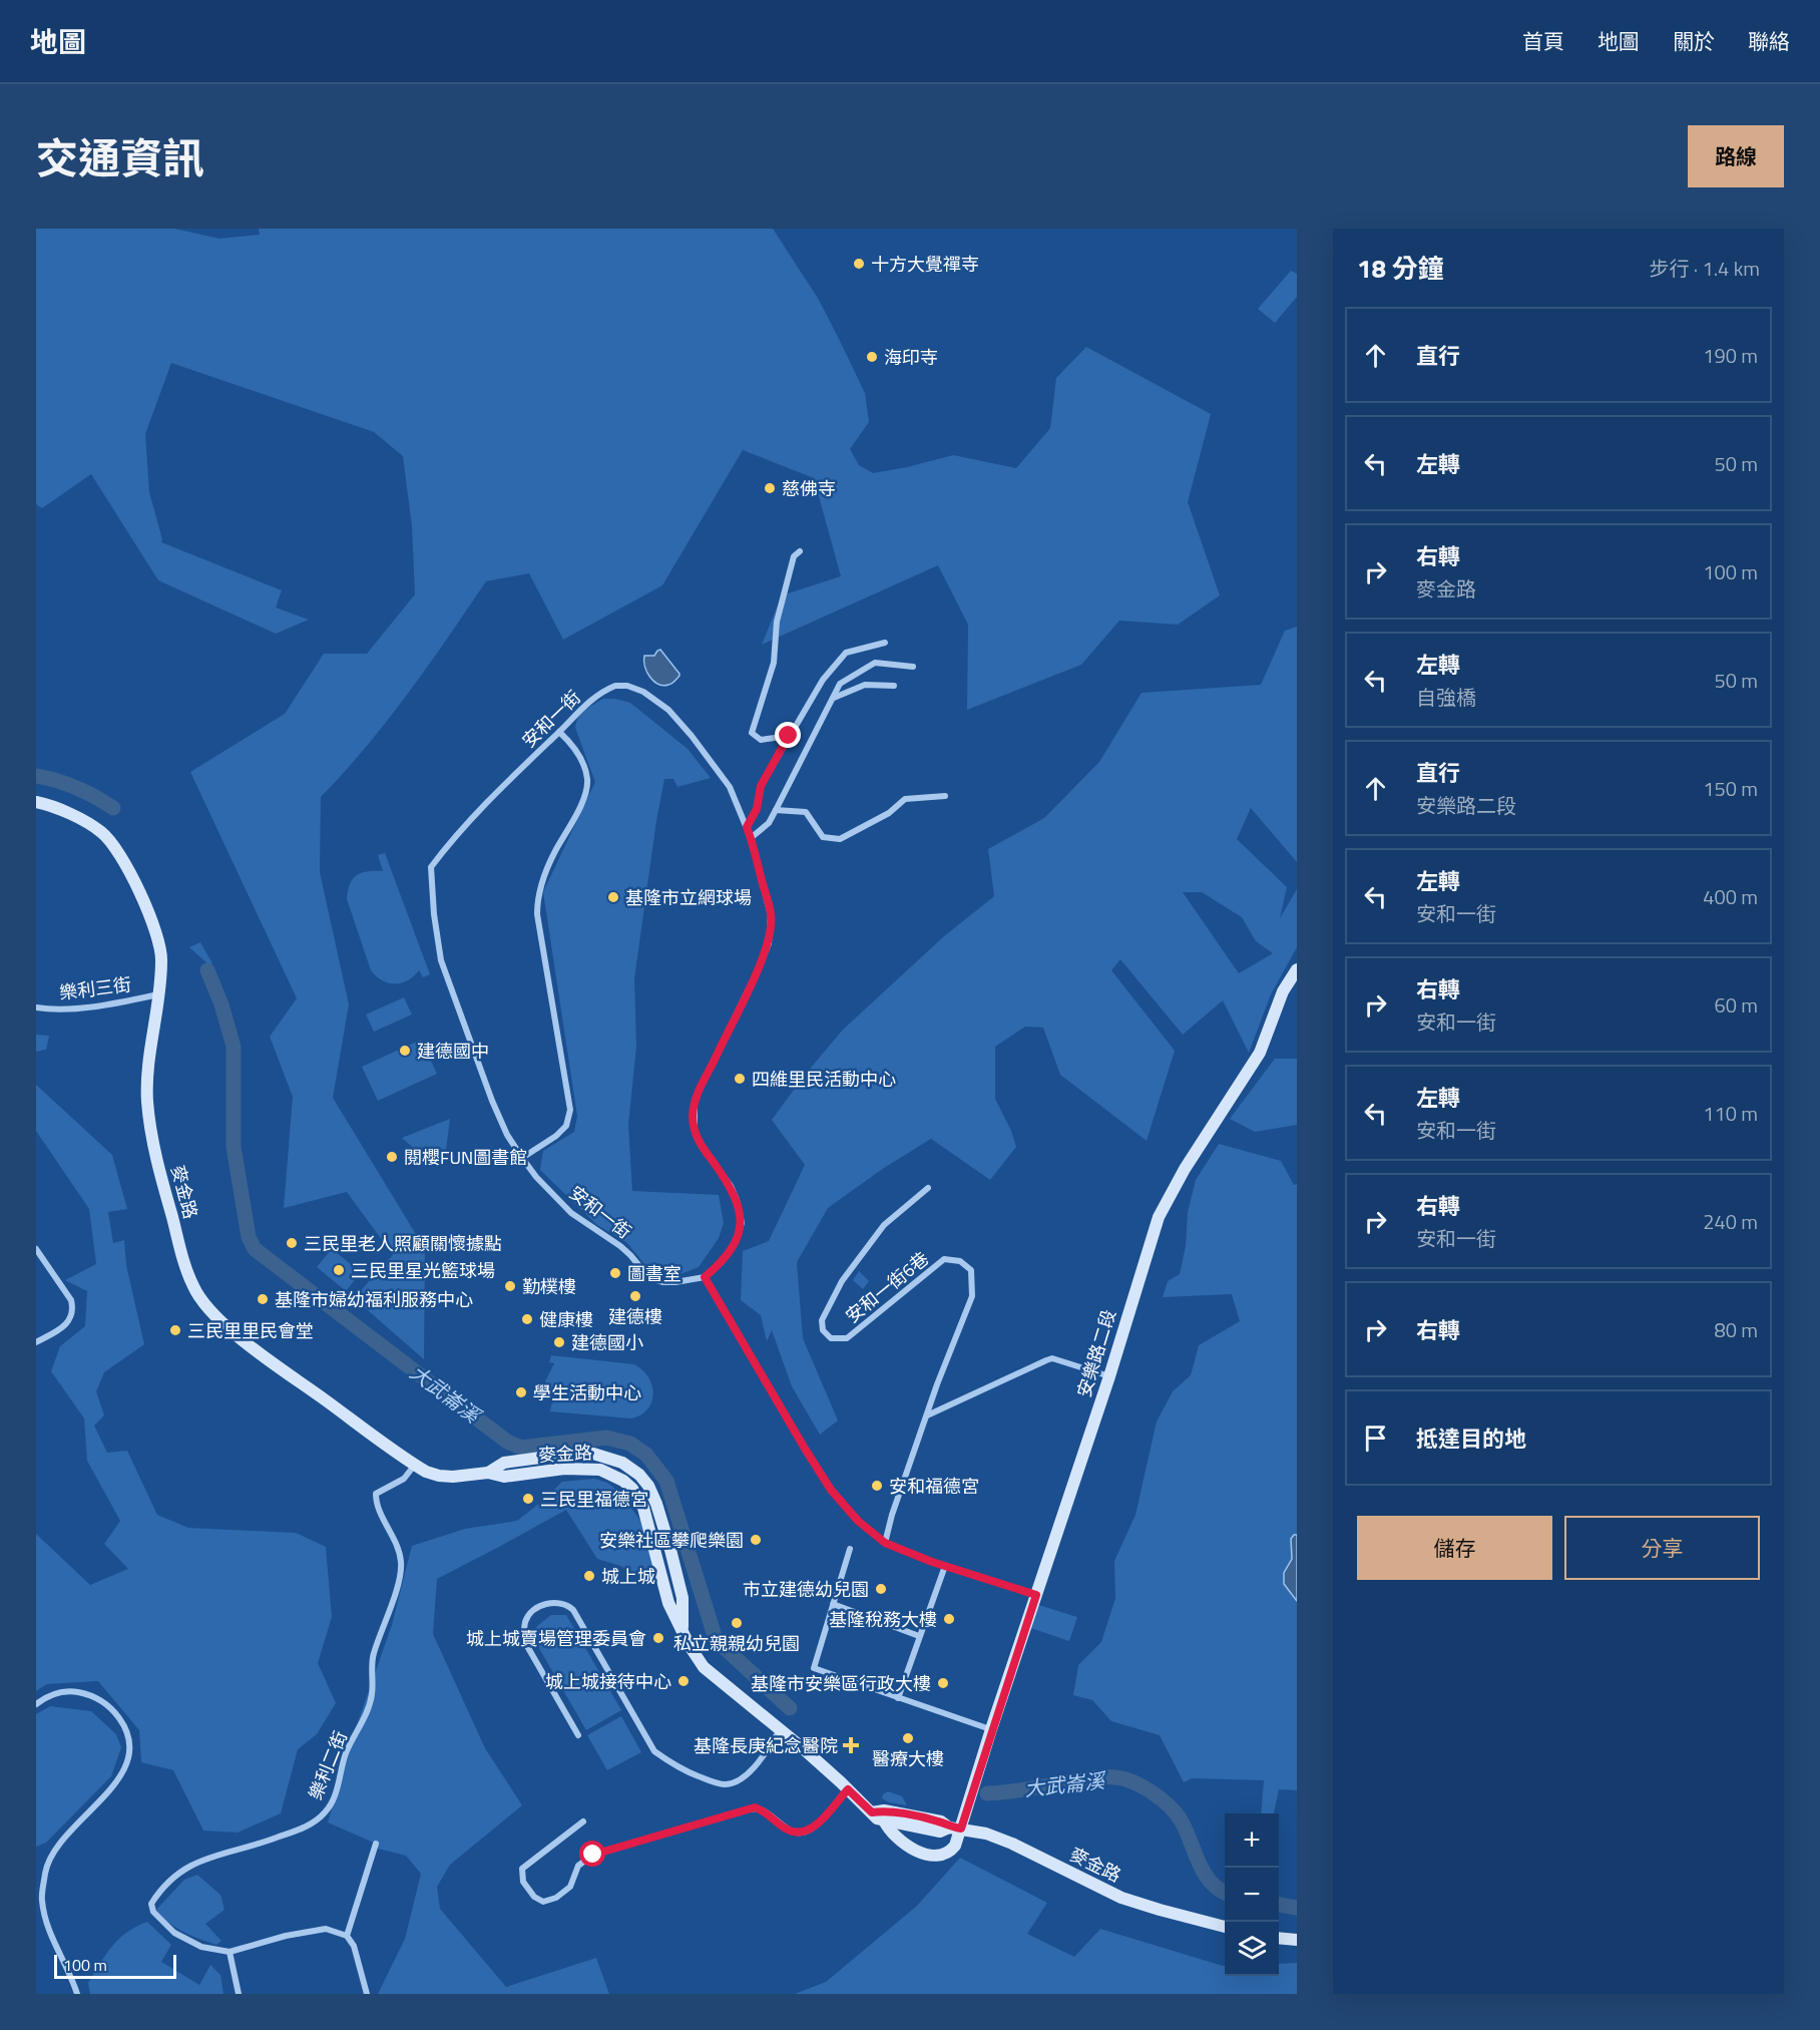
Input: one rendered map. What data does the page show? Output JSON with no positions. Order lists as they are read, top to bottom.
{
  "streets": {
    "street": [
      "安和一街",
      "樂利三街",
      "麥金路",
      "安和一街6巷",
      "安樂路二段",
      "樂利二街"
    ]
  },
  "crossings": [
    ["樂利三街", "麥金路"],
    ["麥金路", "安樂路二段"],
    ["麥金路", "樂利二街"]
  ],
  "water": ["大武崙溪"],
  "places": {
    "other": [
      "十方大覺禪寺",
      "海印寺",
      "慈佛寺",
      "基隆市立網球場",
      "建德國中",
      "四維里民活動中心",
      "閱櫻FUN圖書館",
      "三民里老人照顧關懷據點",
      "三民里星光籃球場",
      "圖書室",
      "勤樸樓",
      "建德樓",
      "基隆市婦幼福利服務中心",
      "健康樓",
      "三民里里民會堂",
      "建德國小",
      "學生活動中心",
      "安和福德宮",
      "三民里福德宮",
      "安樂社區攀爬樂園",
      "城上城",
      "市立建德幼兒園",
      "基隆稅務大樓",
      "私立親親幼兒園",
      "城上城賣場管理委員會",
      "城上城接待中心",
      "基隆市安樂區行政大樓",
      "醫療大樓"
    ],
    "health": ["基隆長庚紀念醫院"]
  },
  "scale_bar": "100 m",
  "page": {
    "header": "地圖",
    "nav": [
      "首頁",
      "地圖",
      "關於",
      "聯絡"
    ],
    "title": "交通資訊",
    "buttons": [
      "路線",
      ["儲存", "分享"]
    ],
    "heading": ["18 分鐘", "步行 · 1.4 km"],
    "list": [
      ["直行", "190 m"],
      ["左轉", "50 m"],
      ["右轉", "麥金路", "100 m"],
      ["左轉", "自強橋", "50 m"],
      ["直行", "安樂路二段", "150 m"],
      ["左轉", "安和一街", "400 m"],
      ["右轉", "安和一街", "60 m"],
      ["左轉", "安和一街", "110 m"],
      ["右轉", "安和一街", "240 m"],
      ["右轉", "80 m"],
      "抵達目的地"
    ],
    "map_buttons": ["+", "−"],
    "scale": "100 m"
  }
}
